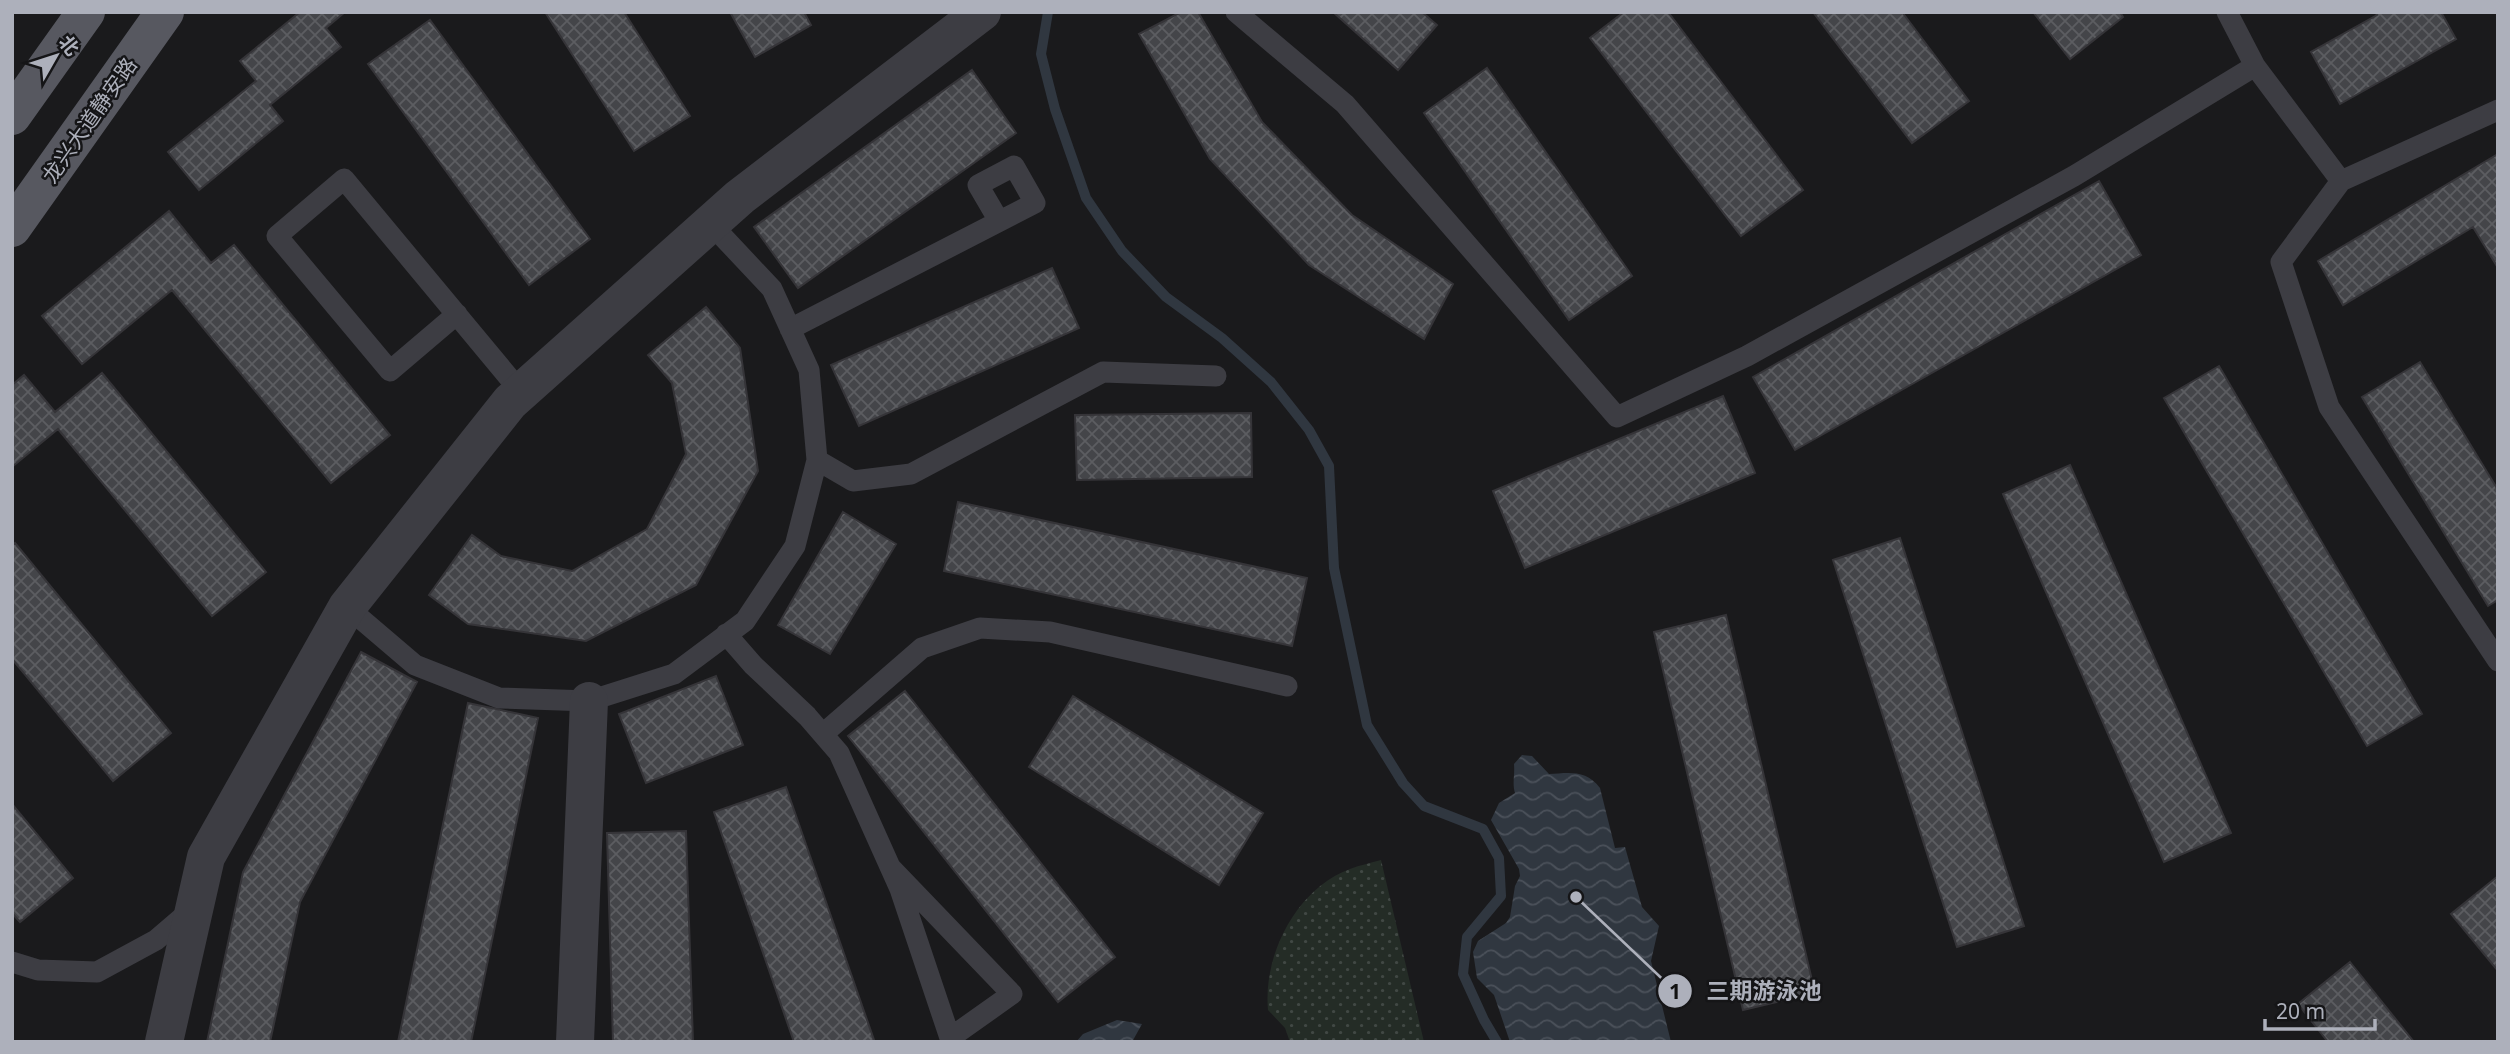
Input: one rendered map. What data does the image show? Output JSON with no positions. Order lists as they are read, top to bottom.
{
  "streets": {
    "main road": ["龙兴大道静安路"]
  },
  "places": ["三期游泳池"],
  "scale_bar": "20 m",
  "north": "top right"
}
